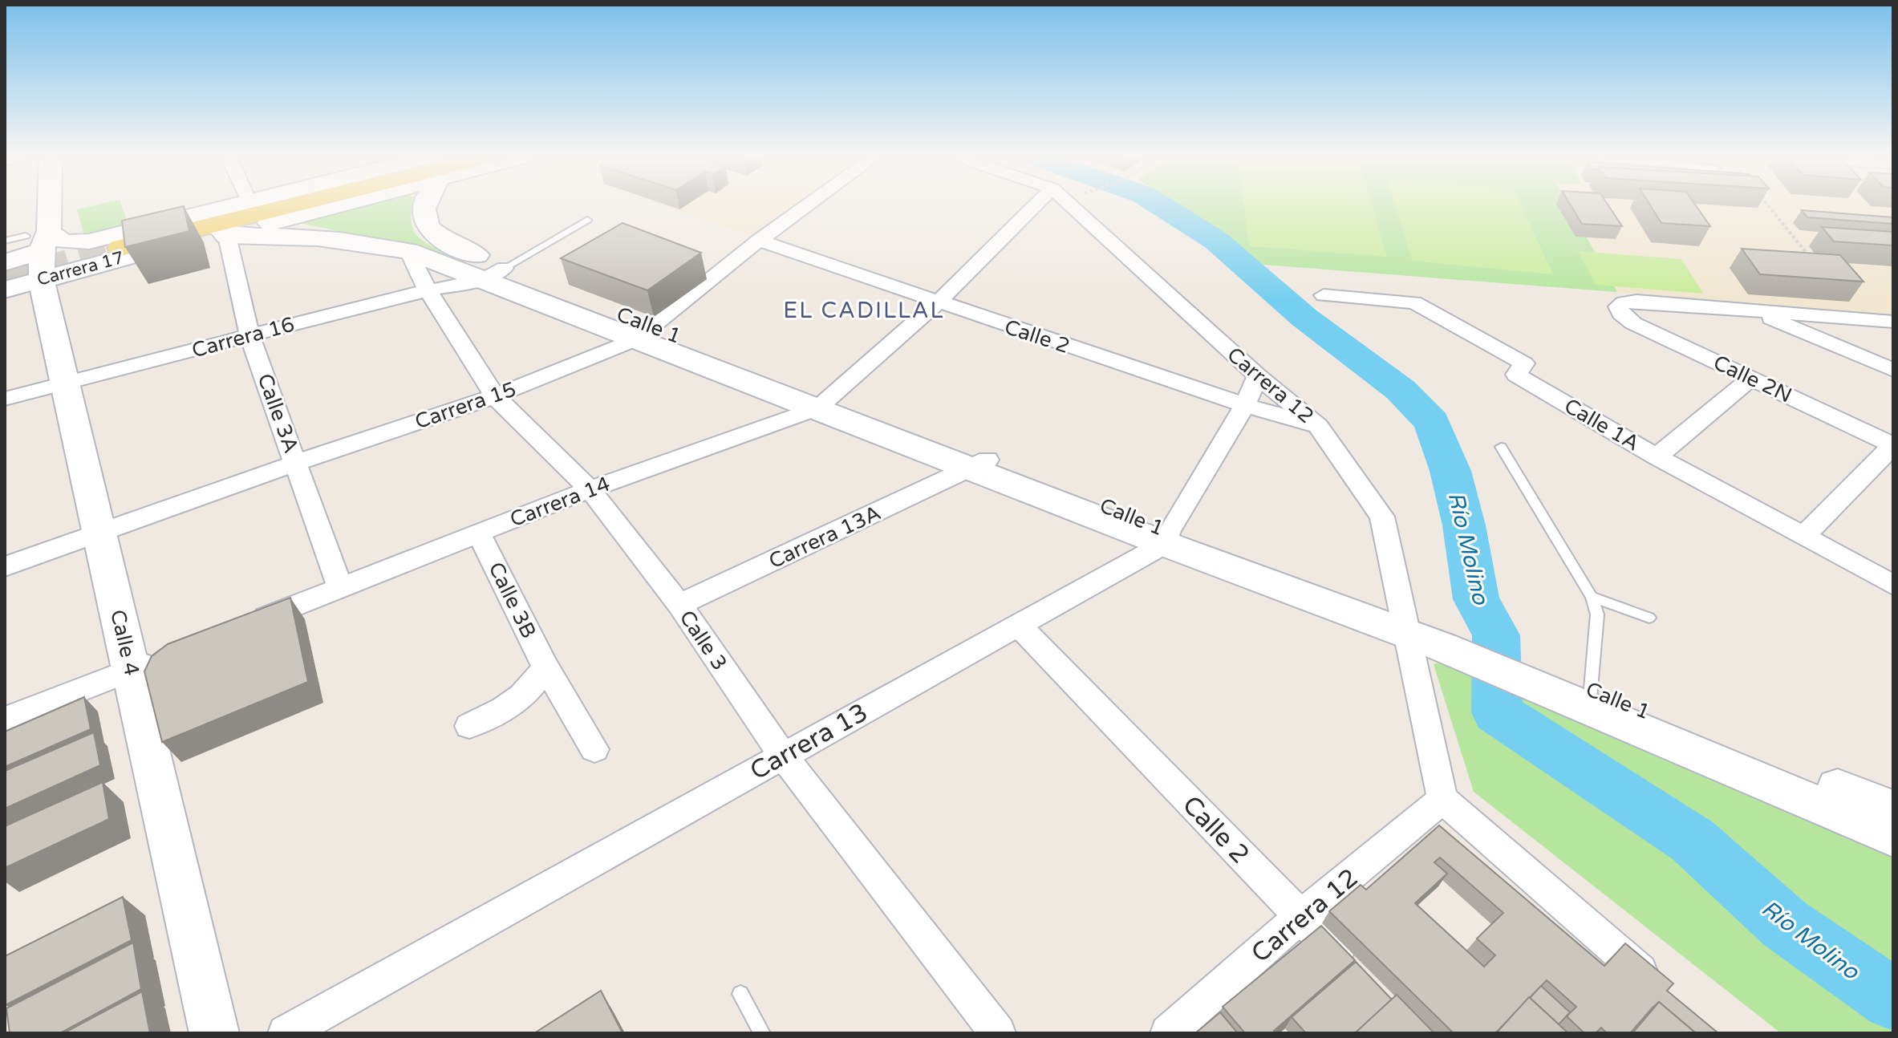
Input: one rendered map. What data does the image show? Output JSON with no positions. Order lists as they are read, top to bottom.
{
  "streets": {
    "main road": ["Carrera 17", "Calle 1", "Calle 4"],
    "street": [
      "Calle 2",
      "Carrera 16",
      "Calle 2N",
      "Carrera 12",
      "Carrera 15",
      "Calle 3A",
      "Calle 1A",
      "Carrera 14",
      "Carrera 13A",
      "Calle 3B",
      "Calle 3",
      "Carrera 13"
    ]
  },
  "crossings": [
    ["Carrera 17", "Calle 1"],
    ["Carrera 17", "Calle 3A"],
    ["Carrera 17", "Calle 4"],
    ["Calle 1", "Carrera 16"],
    ["Calle 1", "Carrera 12"],
    ["Calle 1", "Carrera 15"],
    ["Calle 1", "Calle 3A"],
    ["Calle 1", "Carrera 14"],
    ["Calle 1", "Carrera 13A"],
    ["Calle 1", "Calle 3"],
    ["Calle 1", "Carrera 13"],
    ["Calle 2", "Carrera 12"],
    ["Calle 2", "Carrera 15"],
    ["Calle 2", "Carrera 14"],
    ["Calle 2", "Carrera 13"],
    ["Carrera 16", "Calle 3A"],
    ["Carrera 16", "Calle 3"],
    ["Carrera 16", "Calle 4"],
    ["Carrera 12", "Carrera 13"],
    ["Carrera 15", "Calle 3A"],
    ["Carrera 15", "Calle 3"],
    ["Carrera 15", "Calle 4"],
    ["Calle 3A", "Carrera 14"],
    ["Carrera 14", "Calle 3B"],
    ["Carrera 14", "Calle 3"],
    ["Carrera 13A", "Calle 3"],
    ["Calle 3", "Carrera 13"]
  ],
  "districts": ["EL CADILLAL"],
  "water": ["Río Molino"]
}
